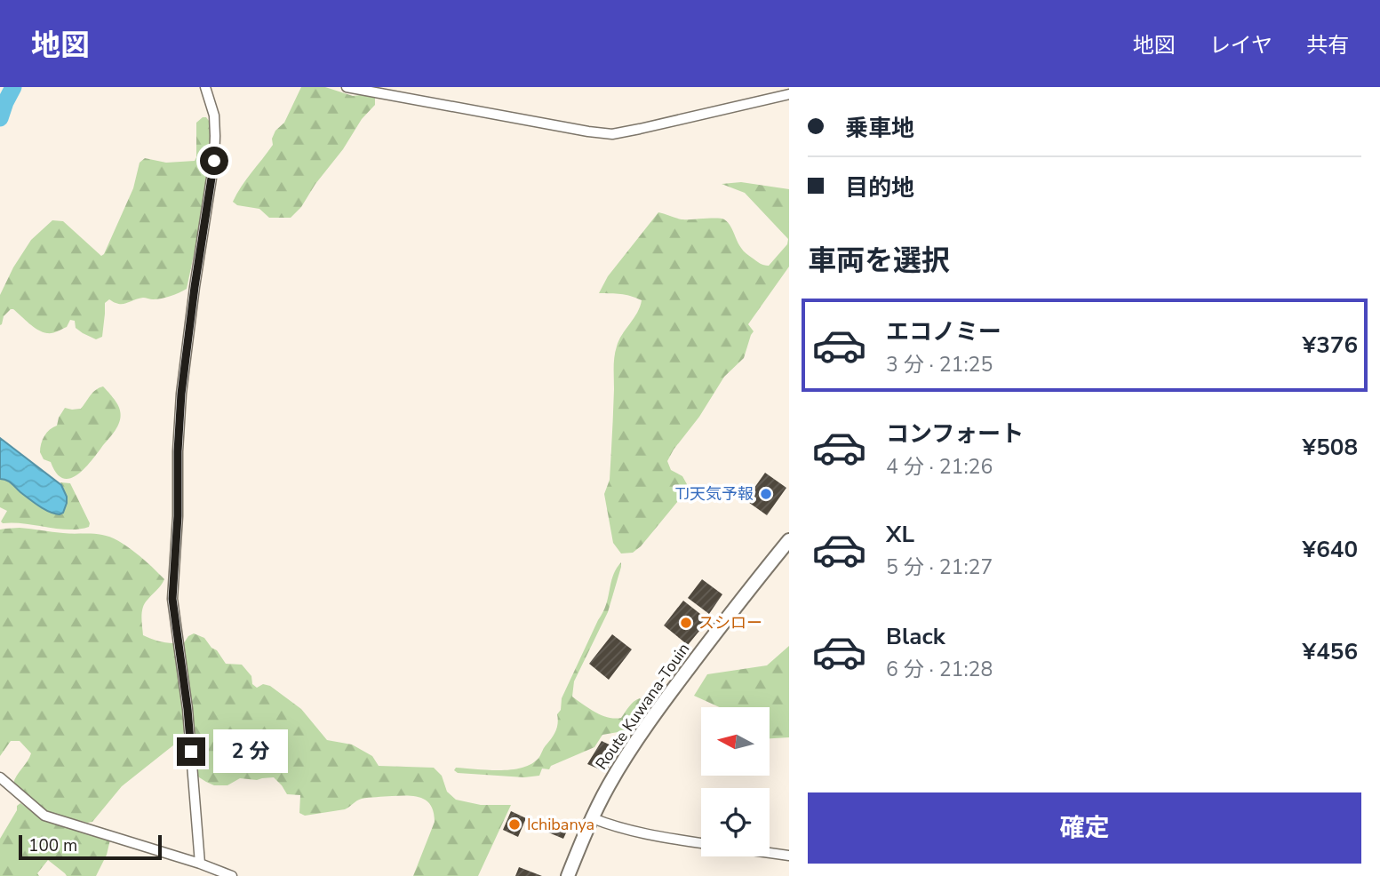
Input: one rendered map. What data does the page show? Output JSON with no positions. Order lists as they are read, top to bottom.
{
  "streets": {
    "main road": ["Route Kuwana-Touin"]
  },
  "places": ["TJ天気予報", "スシロー", "Ichibanya"],
  "scale_bar": "100 m",
  "north": "left",
  "page": {
    "header": "地図",
    "nav": ["地図", "レイヤ", "共有"],
    "banner": ["乗車地", "目的地"],
    "heading": "車両を選択",
    "list": [
      {
        "name": "エコノミー",
        "note": "3 分 · 21:25",
        "value": "¥376"
      },
      {
        "name": "コンフォート",
        "note": "4 分 · 21:26",
        "value": "¥508"
      },
      {
        "name": "XL",
        "note": "5 分 · 21:27",
        "value": "¥640"
      },
      {
        "name": "Black",
        "note": "6 分 · 21:28",
        "value": "¥456"
      }
    ],
    "bubble": "2 分",
    "buttons": "確定",
    "scale": "100 m"
  }
}
